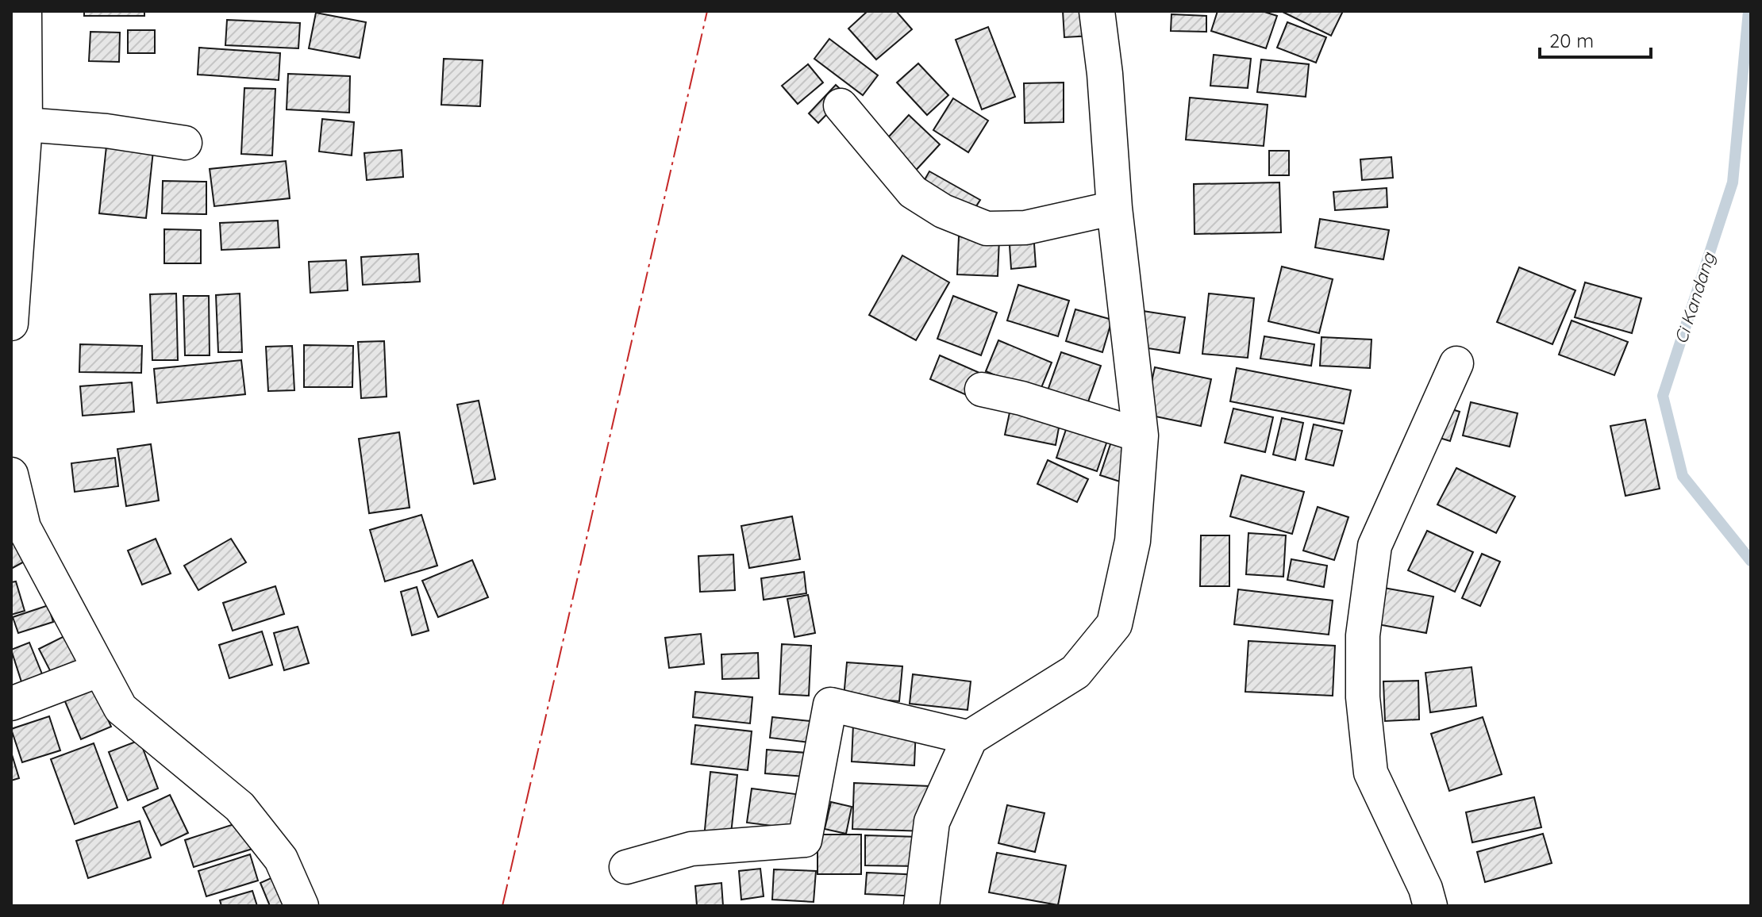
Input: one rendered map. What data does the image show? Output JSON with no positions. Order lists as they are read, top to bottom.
{
  "water": ["Ci Kandang"],
  "scale_bar": "20 m"
}
